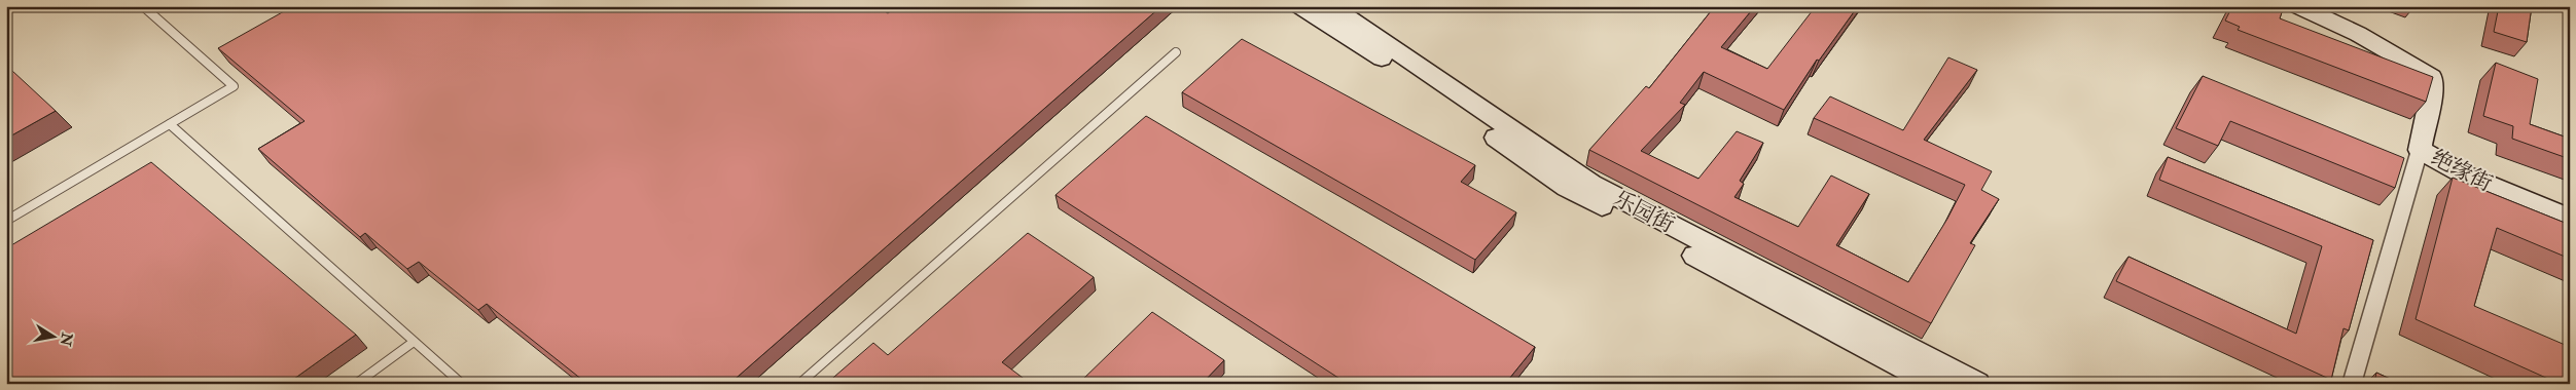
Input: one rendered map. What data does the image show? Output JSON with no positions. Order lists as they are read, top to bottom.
{
  "streets": {
    "main road": ["绝缘街", "乐园街"]
  },
  "north": "right"
}
